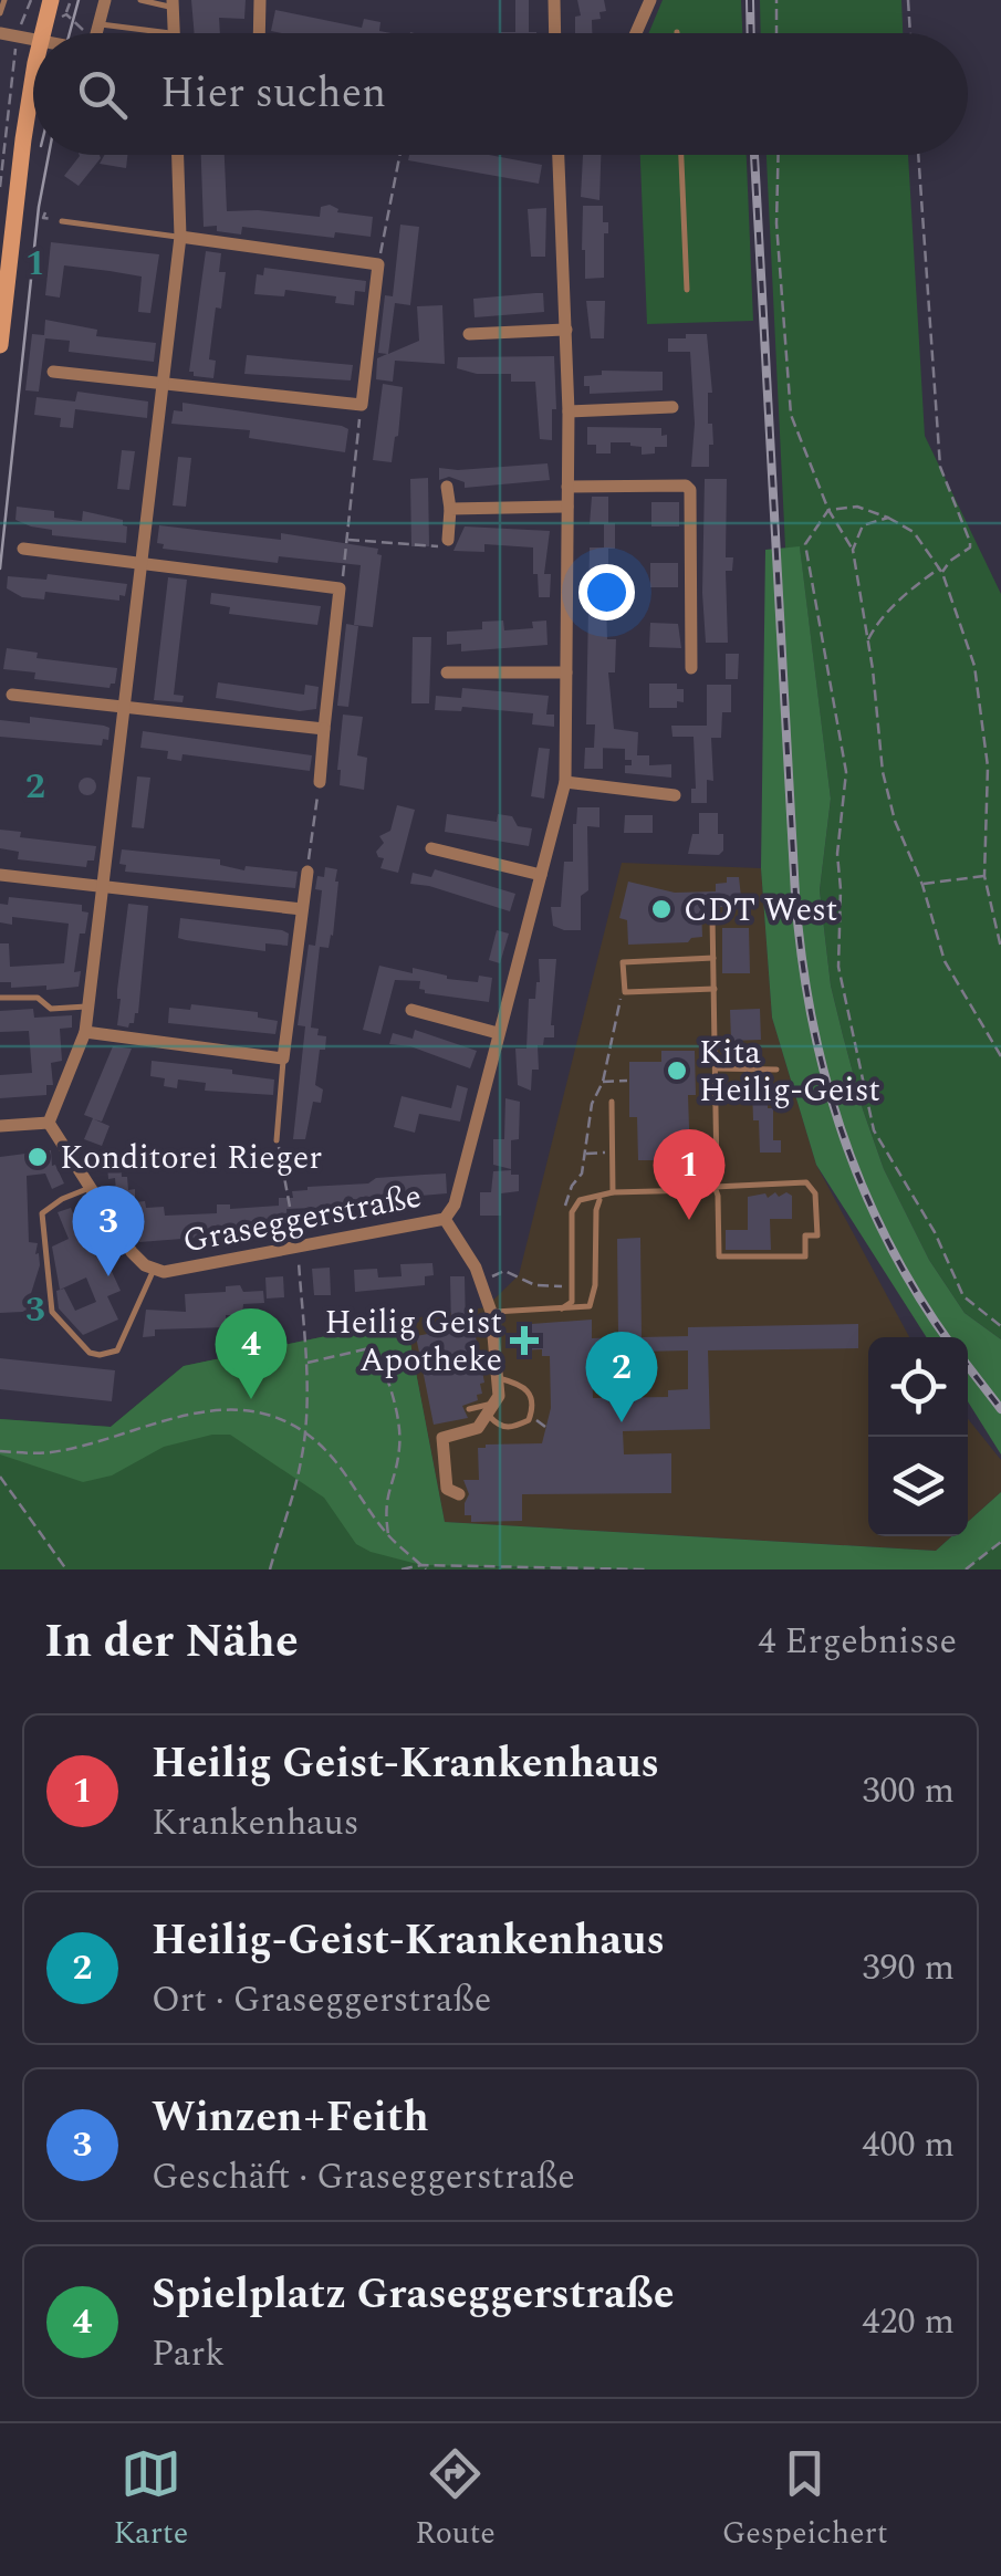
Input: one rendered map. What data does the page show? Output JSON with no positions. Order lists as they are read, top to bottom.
{
  "streets": {
    "street": ["Graseggerstraße"]
  },
  "places": {
    "other": ["CDT West", "Kita Heilig-Geist", "Konditorei Rieger"],
    "health": ["Heilig Geist Apotheke"]
  },
  "page": {
    "search": "Hier suchen",
    "pins": [
      "1",
      "3",
      "4",
      "2"
    ],
    "heading": ["In der Nähe", "4 Ergebnisse"],
    "list": [
      {
        "mark": "1",
        "name": "Heilig Geist-Krankenhaus",
        "note": "Krankenhaus",
        "value": "300 m"
      },
      {
        "mark": "2",
        "name": "Heilig-Geist-Krankenhaus",
        "note": "Ort · Graseggerstraße",
        "value": "390 m"
      },
      {
        "mark": "3",
        "name": "Winzen+Feith",
        "note": "Geschäft · Graseggerstraße",
        "value": "400 m"
      },
      {
        "mark": "4",
        "name": "Spielplatz Graseggerstraße",
        "note": "Park",
        "value": "420 m"
      }
    ],
    "nav": ["Karte", "Route", "Gespeichert"]
  },
  "grid": {
    "rows": ["1", "2", "3"]
  }
}
